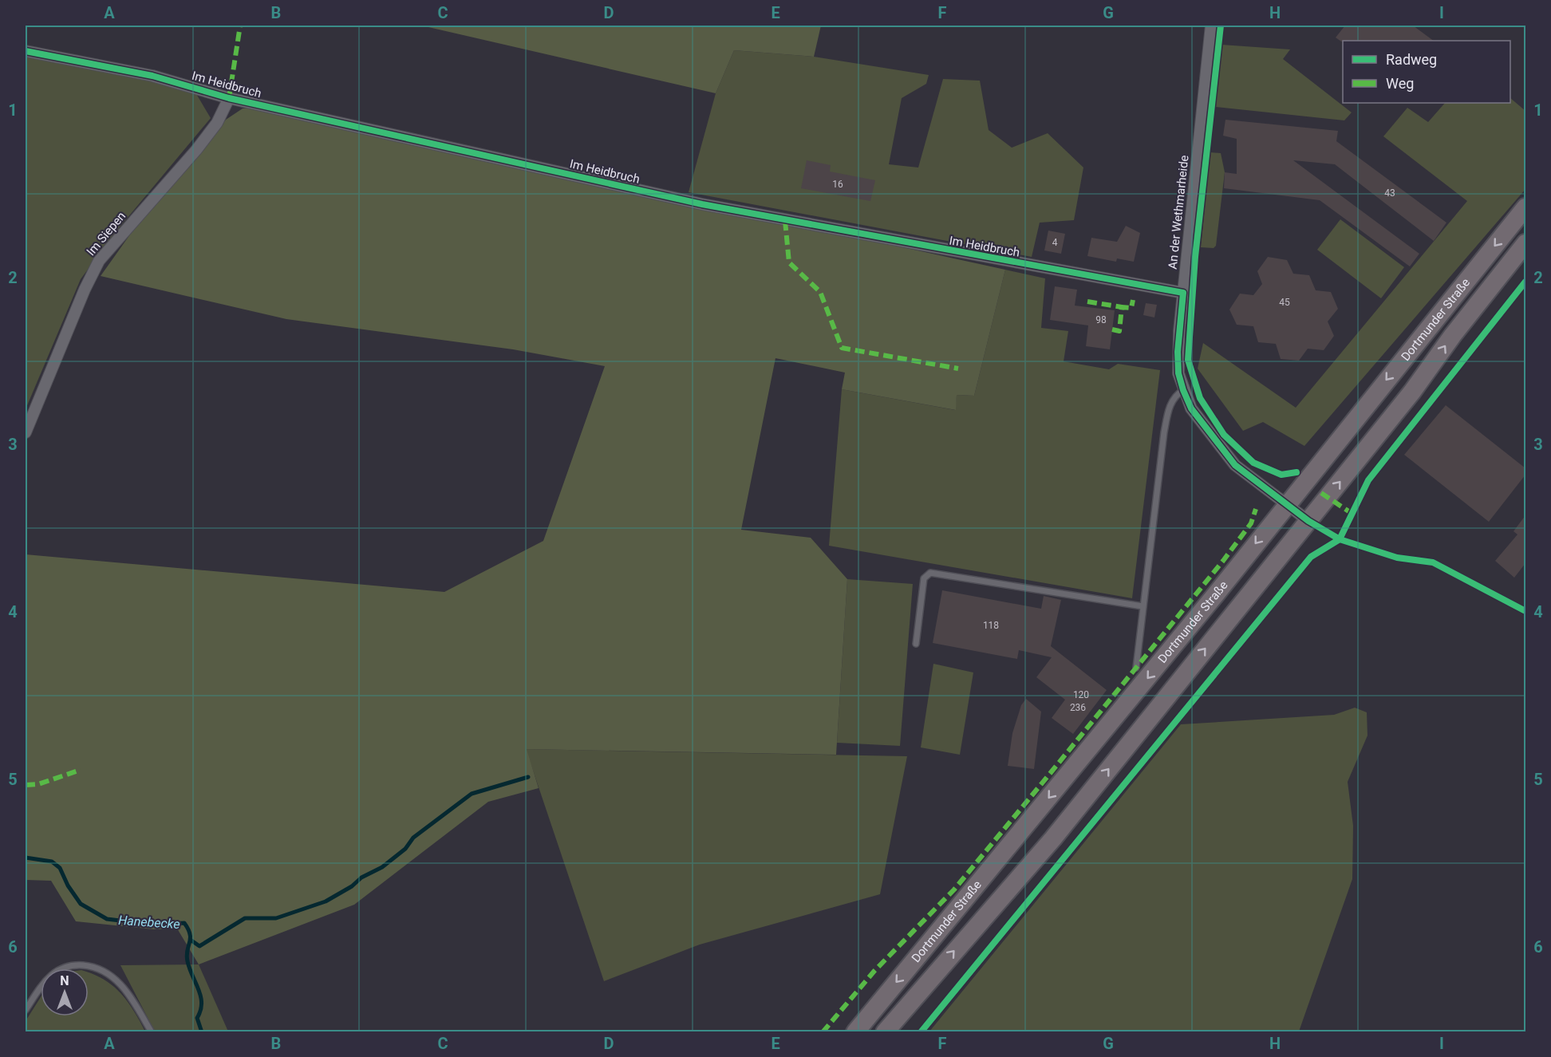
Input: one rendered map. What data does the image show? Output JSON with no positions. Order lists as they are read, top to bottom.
{
  "streets": {
    "main road": ["Dortmunder Straße"],
    "street": ["Im Heidbruch", "An der Wethmarheide", "Im Siepen"]
  },
  "crossings": [
    ["Im Heidbruch", "An der Wethmarheide"],
    ["Im Heidbruch", "Im Siepen"],
    ["An der Wethmarheide", "Dortmunder Straße"]
  ],
  "water": ["Hanebecke"],
  "house_numbers": [
    "16",
    "43",
    "4",
    "45",
    "98",
    "118",
    "120",
    "236"
  ],
  "legend": ["Radweg", "Weg"],
  "north": "top",
  "grid": {
    "columns": [
      "A",
      "B",
      "C",
      "D",
      "E",
      "F",
      "G",
      "H",
      "I"
    ],
    "rows": [
      "1",
      "2",
      "3",
      "4",
      "5",
      "6"
    ]
  }
}
